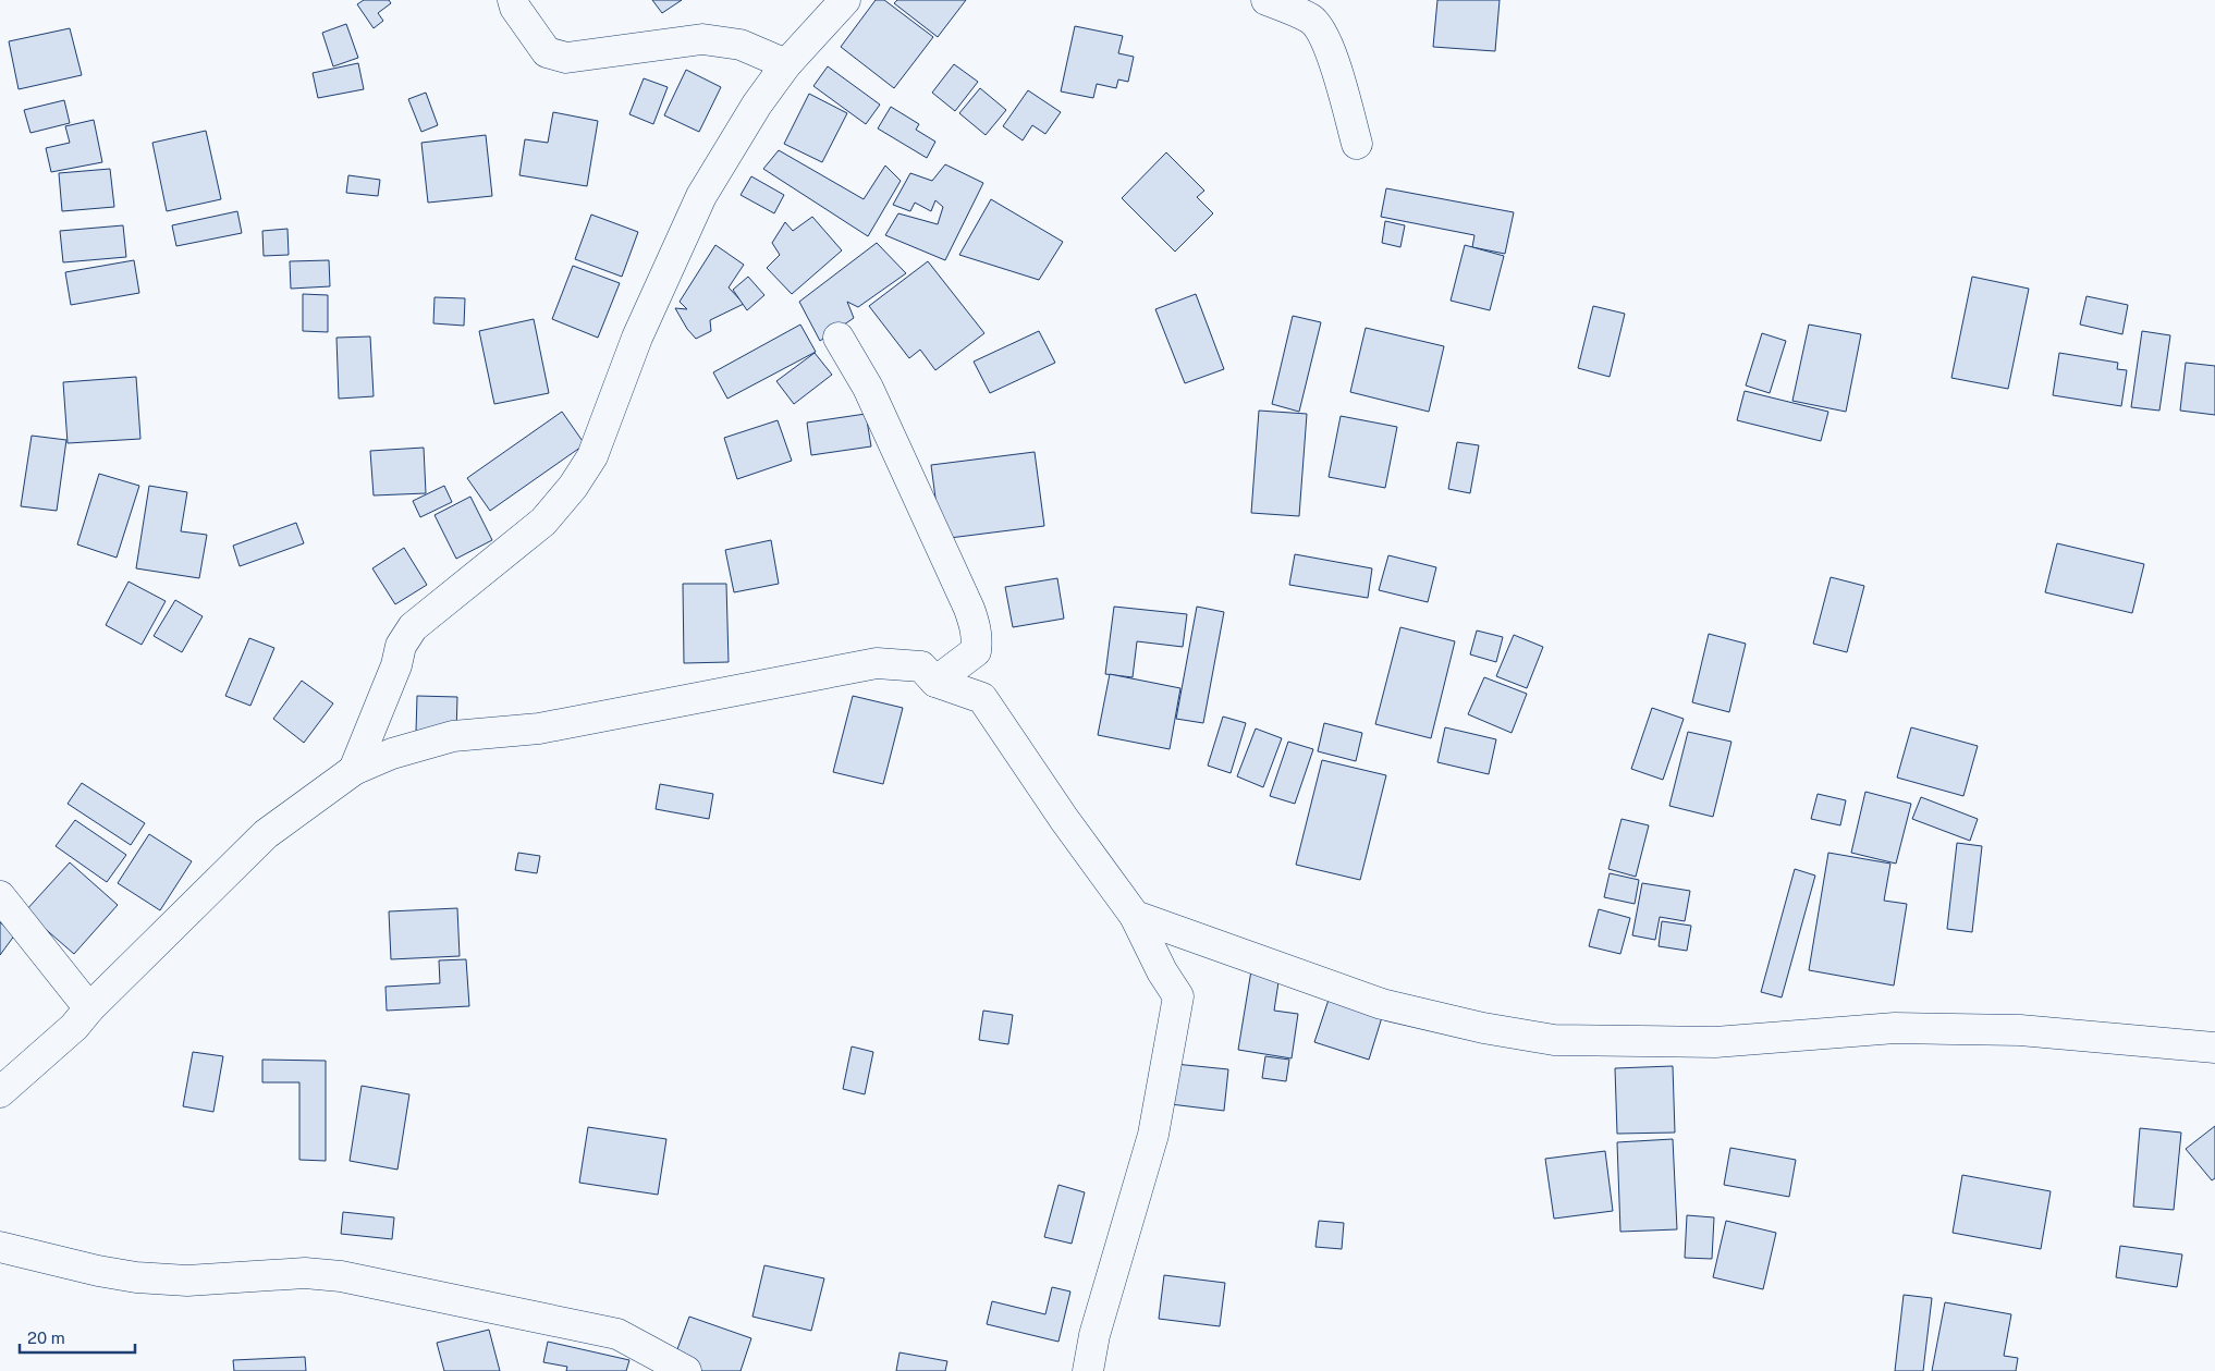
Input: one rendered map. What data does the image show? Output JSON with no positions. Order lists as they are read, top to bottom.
{
  "scale_bar": "20 m"
}
